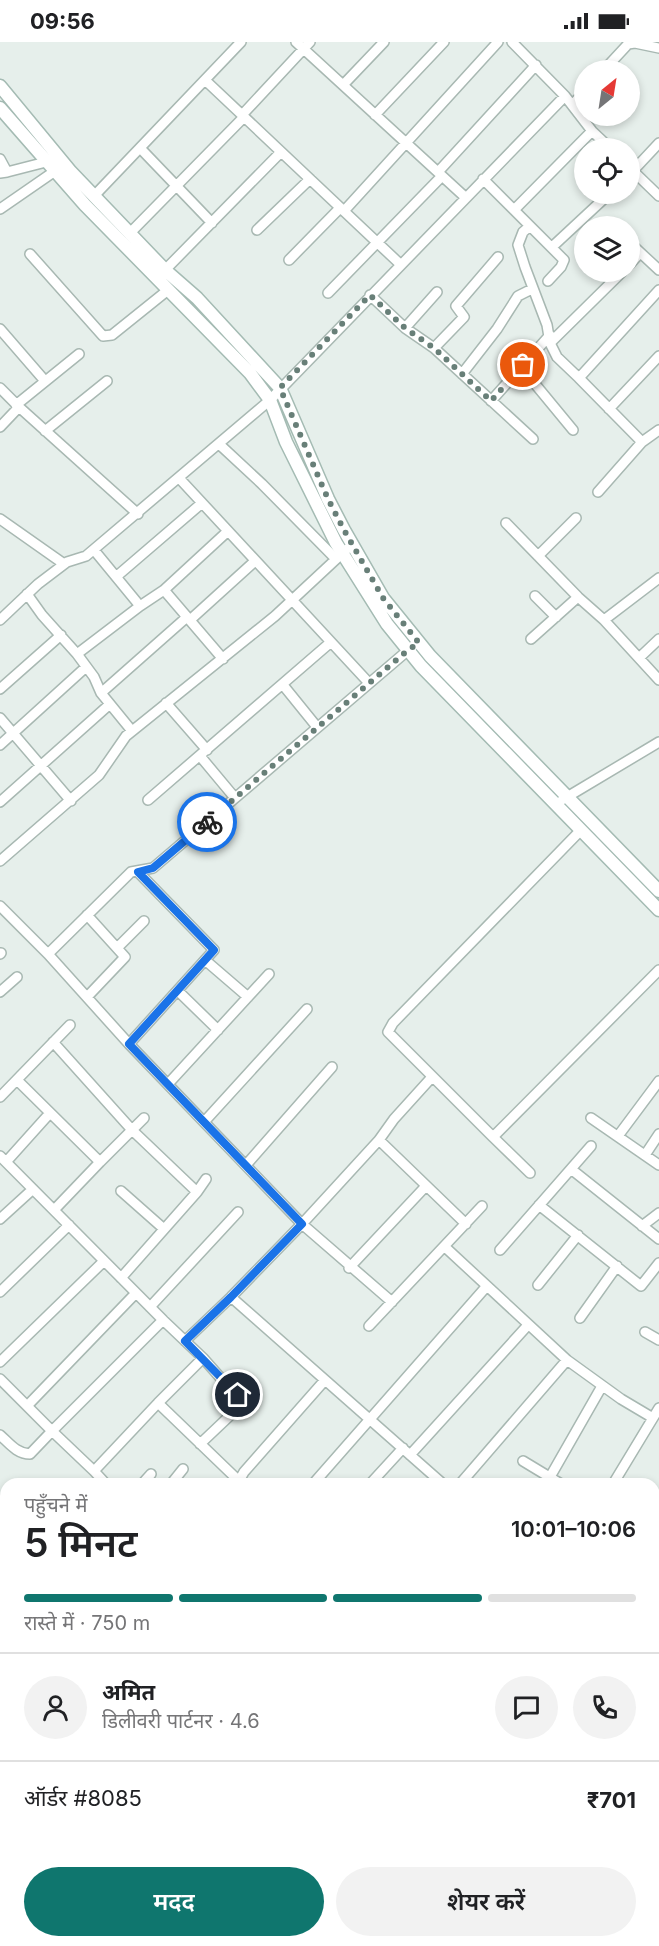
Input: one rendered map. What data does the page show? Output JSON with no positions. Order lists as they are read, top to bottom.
{
  "north": "top right",
  "page": {
    "status": "09:56",
    "heading": ["5 मिनट", "पहुँचने में", "10:01–10:06"],
    "panel": [
      "अमित",
      "डिलीवरी पार्टनर · 4.6",
      "ऑर्डर #8085",
      "₹701"
    ],
    "bar": "रास्ते में · 750 m",
    "buttons": ["मदद", "शेयर करें"]
  }
}
